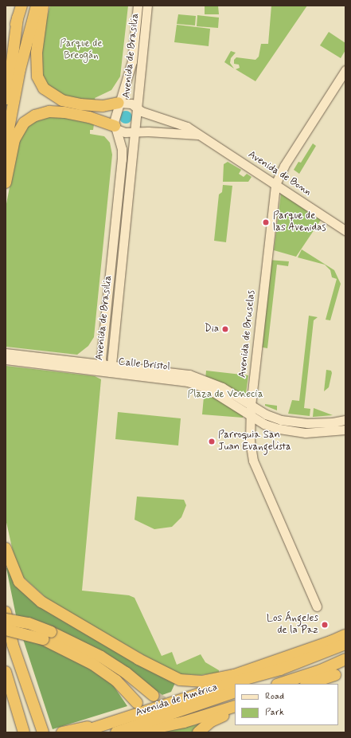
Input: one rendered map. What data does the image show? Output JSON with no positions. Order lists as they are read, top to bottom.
{
  "streets": {
    "highway": ["Avenida de América"],
    "street": [
      "Avenida de Brasilia",
      "Avenida de Bonn",
      "Avenida de Bruselas",
      "Calle Bristol"
    ]
  },
  "crossings": [
    ["Avenida de Brasilia", "Avenida de Bonn"],
    ["Avenida de Brasilia", "Calle Bristol"],
    ["Avenida de Bonn", "Avenida de Bruselas"],
    ["Avenida de Bruselas", "Calle Bristol"]
  ],
  "parks": ["Parque de Breogán", "Plaza de Venecia"],
  "places": [
    "Parque de las Avenidas",
    "Dia",
    "Parroquia San Juan Evangelista",
    "Los Ángeles de la Paz"
  ],
  "legend": ["Road", "Park"]
}
